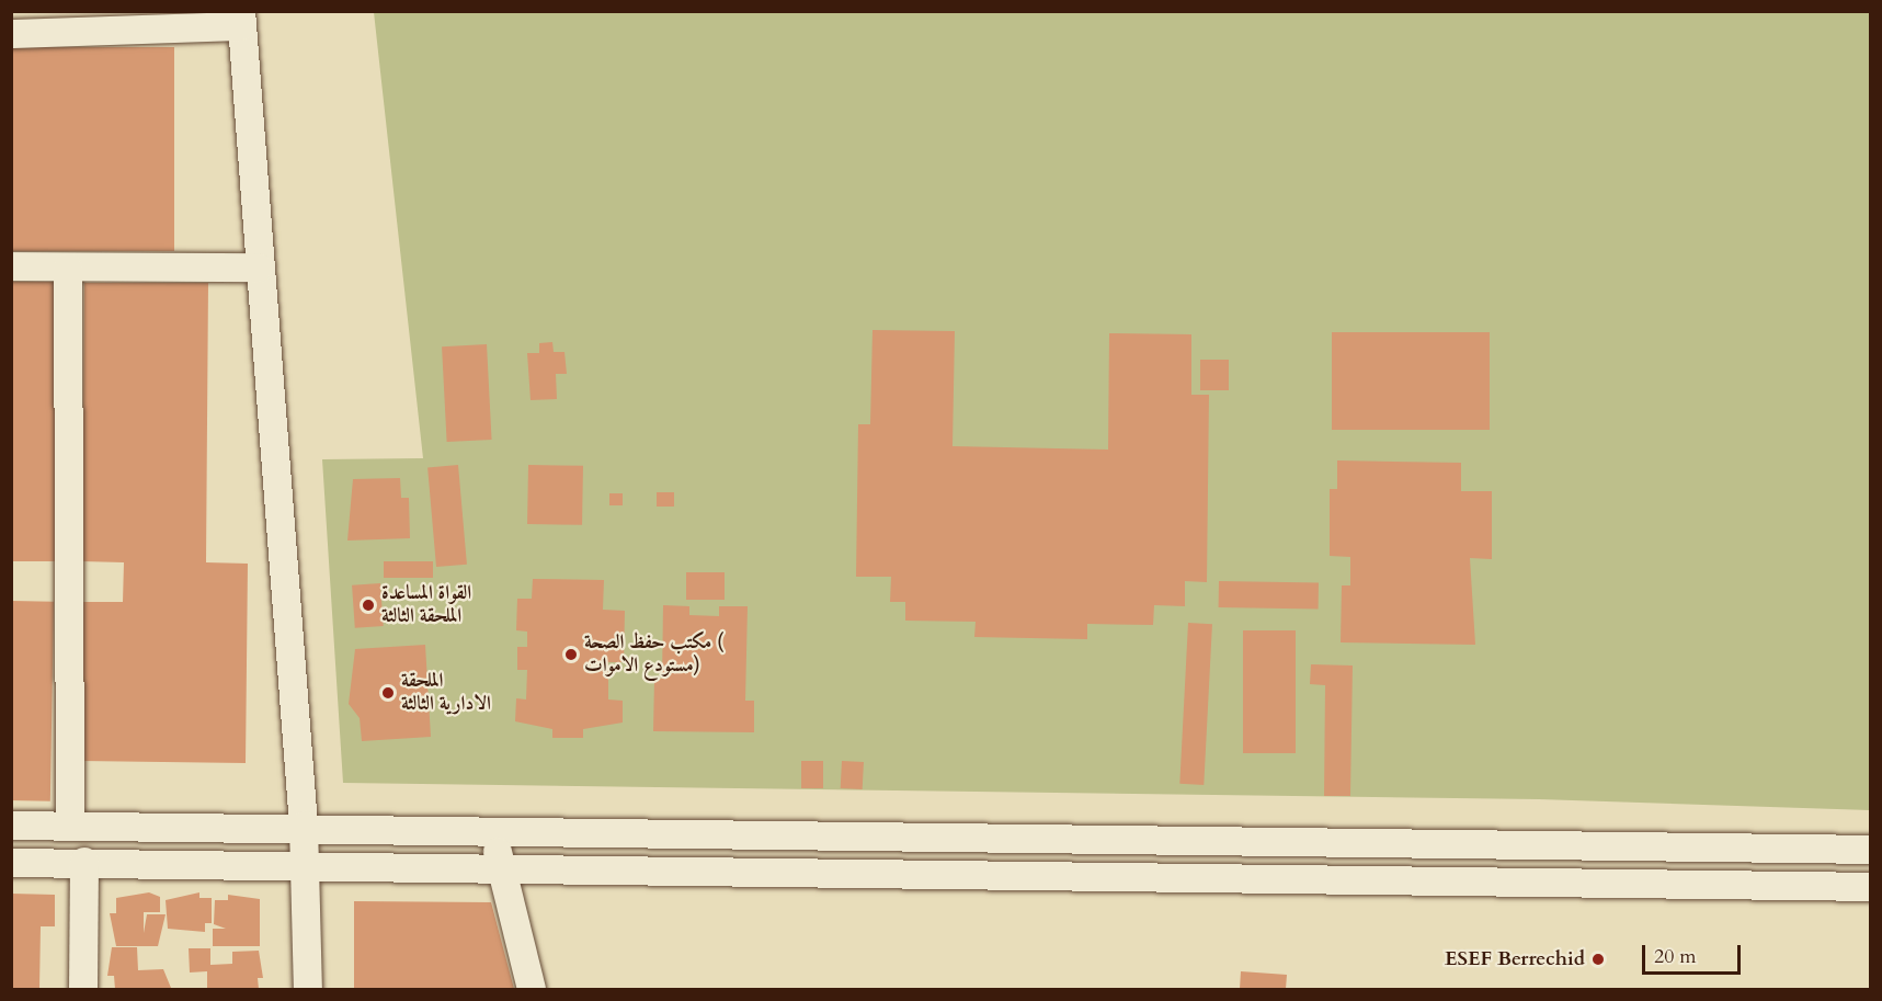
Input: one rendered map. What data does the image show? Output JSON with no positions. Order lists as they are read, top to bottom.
{
  "places": [
    "القواة المساعدة الملحقة الثالثة",
    "مكتب حفظ الصحة ( مستودع الاموات)",
    "الملحقة الادارية الثالثة",
    "ESEF Berrechid"
  ],
  "scale_bar": "20 m"
}
